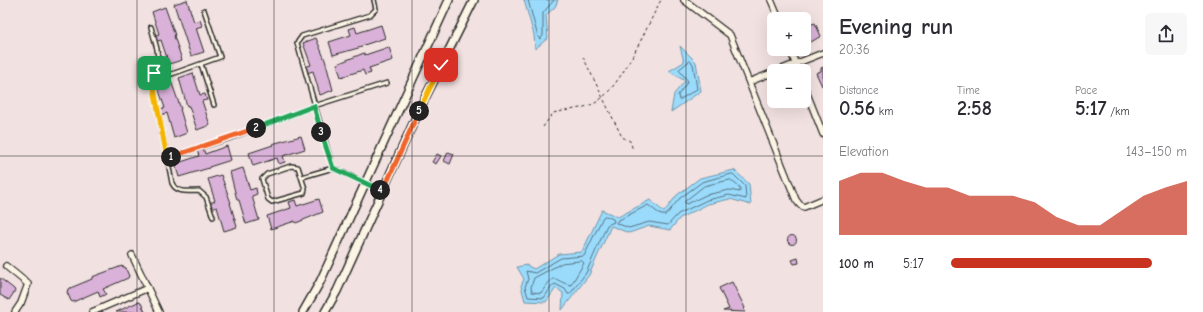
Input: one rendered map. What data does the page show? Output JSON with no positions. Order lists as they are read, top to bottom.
{
  "page": {
    "heading": ["Evening run", "20:36"],
    "map_buttons": ["+", "−"],
    "stats": [
      ["Distance", "0.56 km"],
      ["Time", "2:58"],
      ["Pace", "5:17 /km"]
    ],
    "pins": [
      "5",
      "2",
      "3",
      "1",
      "4"
    ],
    "chart": ["Elevation", "143–150 m"],
    "list": [
      {
        "name": "100 m",
        "note": "5:17"
      }
    ]
  }
}
